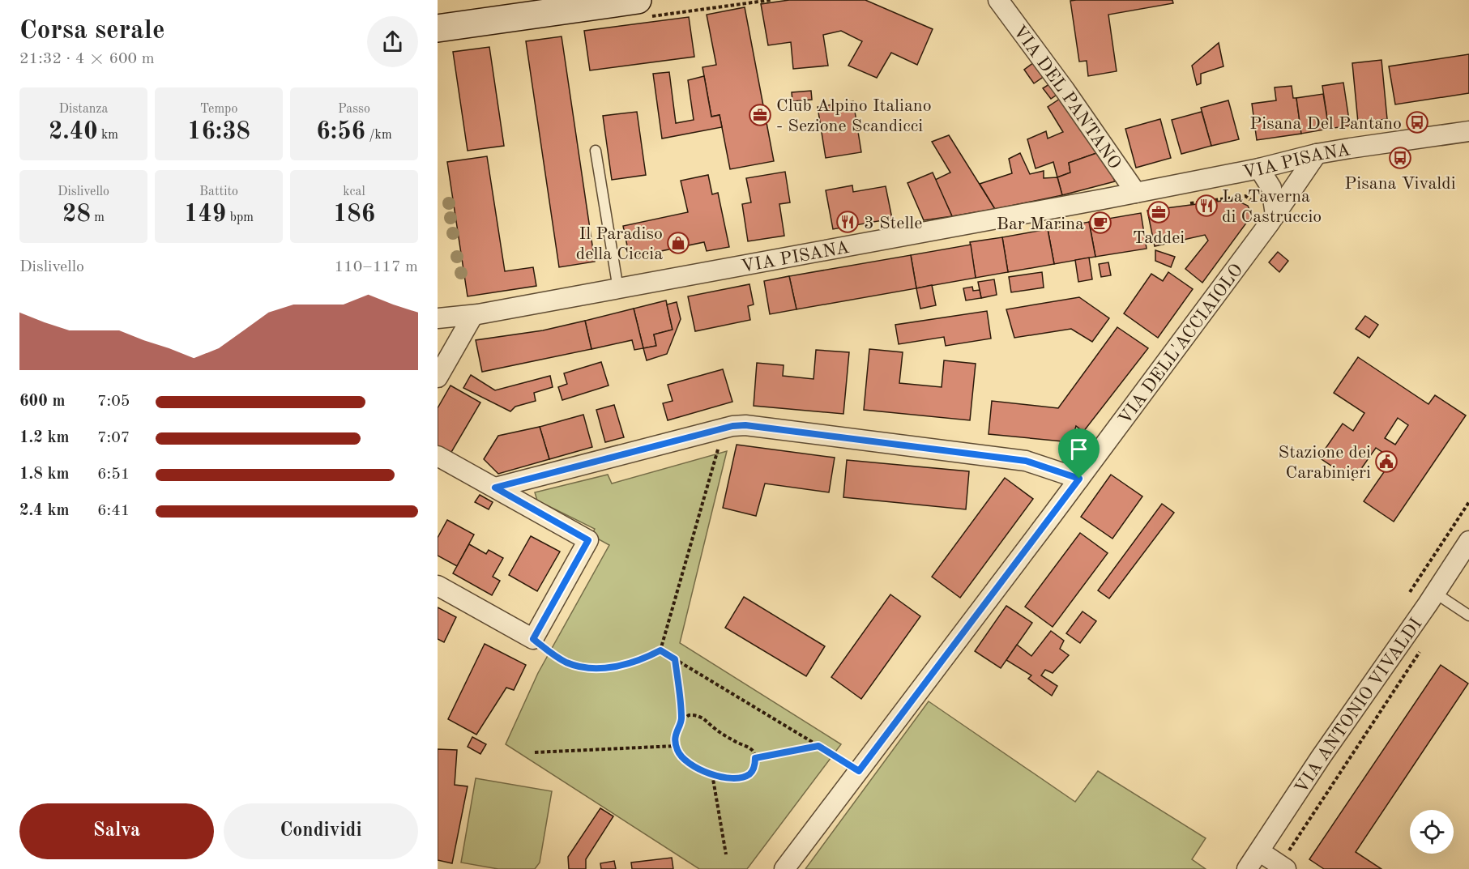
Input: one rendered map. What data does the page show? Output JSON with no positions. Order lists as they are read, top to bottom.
{
  "streets": {
    "street": [
      "VIA DEL PANTANO",
      "VIA PISANA",
      "VIA DELL'ACCIAIOLO",
      "VIA ANTONIO VIVALDI"
    ]
  },
  "crossings": [
    ["VIA DEL PANTANO", "VIA PISANA"],
    ["VIA PISANA", "VIA DELL'ACCIAIOLO"]
  ],
  "places": {
    "office": ["Club Alpino Italiano - Sezione Scandicci", "Taddei"],
    "bus stop": ["Pisana Del Pantano", "Pisana Vivaldi"],
    "restaurant": ["La Taverna di Castruccio", "3 Stelle"],
    "cafe": ["Bar Marina"],
    "shop": ["Il Paradiso della Ciccia"],
    "public building": ["Stazione dei Carabinieri"]
  },
  "page": {
    "heading": ["Corsa serale", "21:32 · 4 × 600 m"],
    "stats": [
      ["Distanza", "2.40 km"],
      ["Tempo", "16:38"],
      ["Passo", "6:56 /km"],
      ["Dislivello", "28 m"],
      ["Battito", "149 bpm"],
      ["kcal", "186"]
    ],
    "chart": ["Dislivello", "110–117 m"],
    "list": [
      {
        "name": "600 m",
        "note": "7:05"
      },
      {
        "name": "1.2 km",
        "note": "7:07"
      },
      {
        "name": "1.8 km",
        "note": "6:51"
      },
      {
        "name": "2.4 km",
        "note": "6:41"
      }
    ],
    "buttons": ["Salva", "Condividi"]
  }
}
